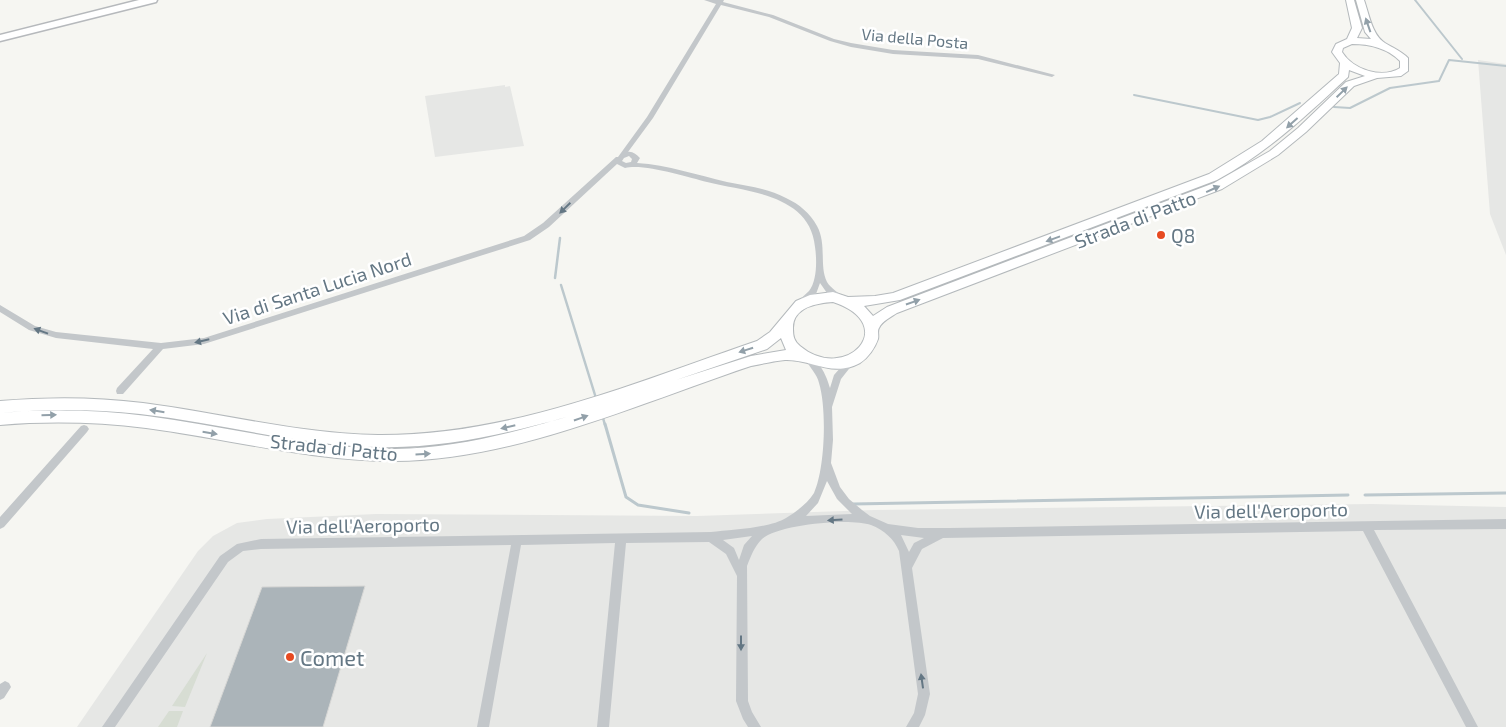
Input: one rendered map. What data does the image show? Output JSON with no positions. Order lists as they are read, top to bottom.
{
  "streets": {
    "main road": ["Strada di Patto"],
    "street": ["Via della Posta", "Via di Santa Lucia Nord", "Via dell'Aeroporto"]
  },
  "crossings": [
    ["Via della Posta", "Via di Santa Lucia Nord"]
  ],
  "one_way": ["Via di Santa Lucia Nord"],
  "places": ["Q8", "Comet"]
}
